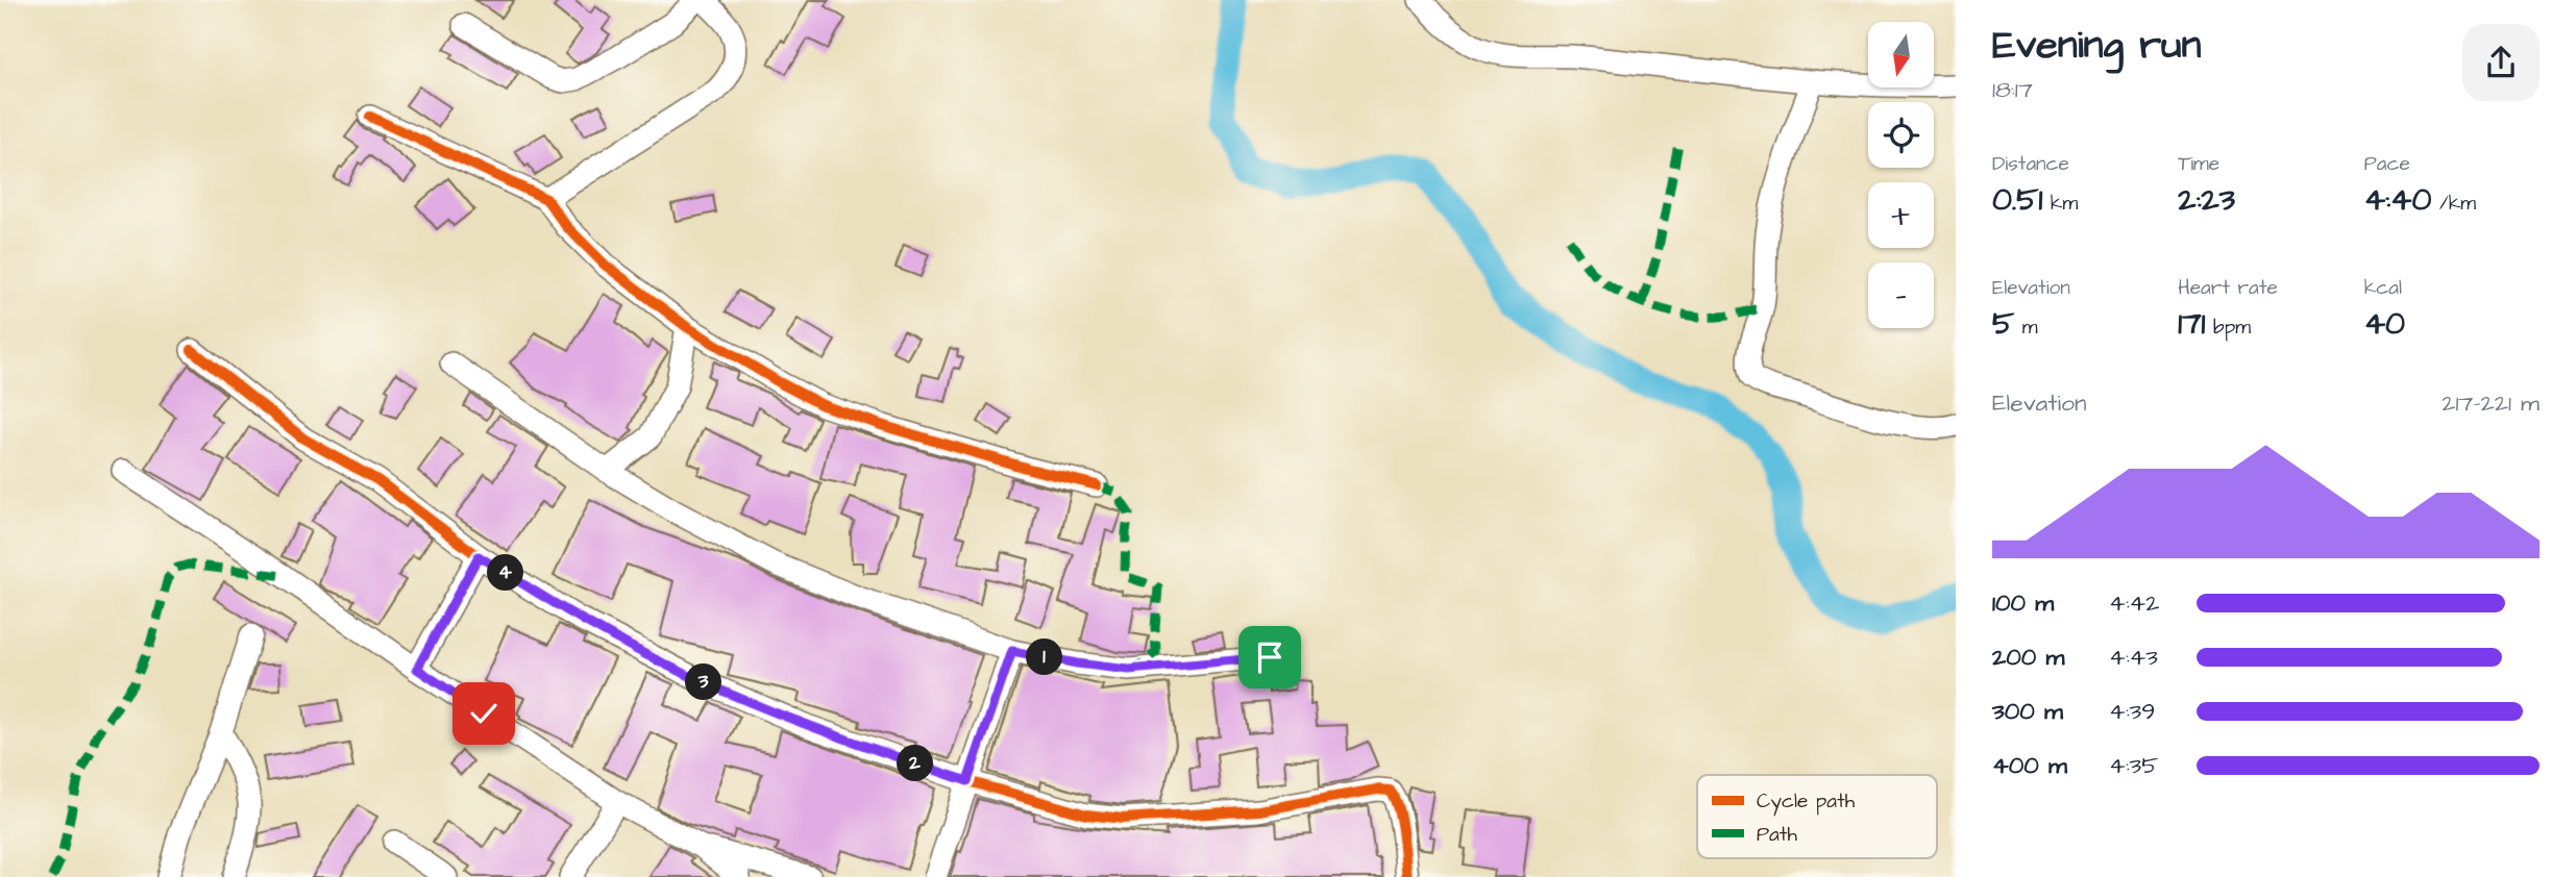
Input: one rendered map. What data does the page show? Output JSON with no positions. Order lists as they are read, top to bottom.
{
  "legend": ["Cycle path", "Path"],
  "north": "bottom",
  "page": {
    "heading": ["Evening run", "18:17"],
    "map_buttons": ["+", "−"],
    "stats": [
      ["Distance", "0.51 km"],
      ["Time", "2:23"],
      ["Pace", "4:40 /km"],
      ["Elevation", "5 m"],
      ["Heart rate", "171 bpm"],
      ["kcal", "40"]
    ],
    "chart": ["Elevation", "217–221 m"],
    "pins": [
      "4",
      "1",
      "3",
      "2"
    ],
    "list": [
      {
        "name": "100 m",
        "note": "4:42"
      },
      {
        "name": "200 m",
        "note": "4:43"
      },
      {
        "name": "300 m",
        "note": "4:39"
      },
      {
        "name": "400 m",
        "note": "4:35"
      }
    ]
  }
}
